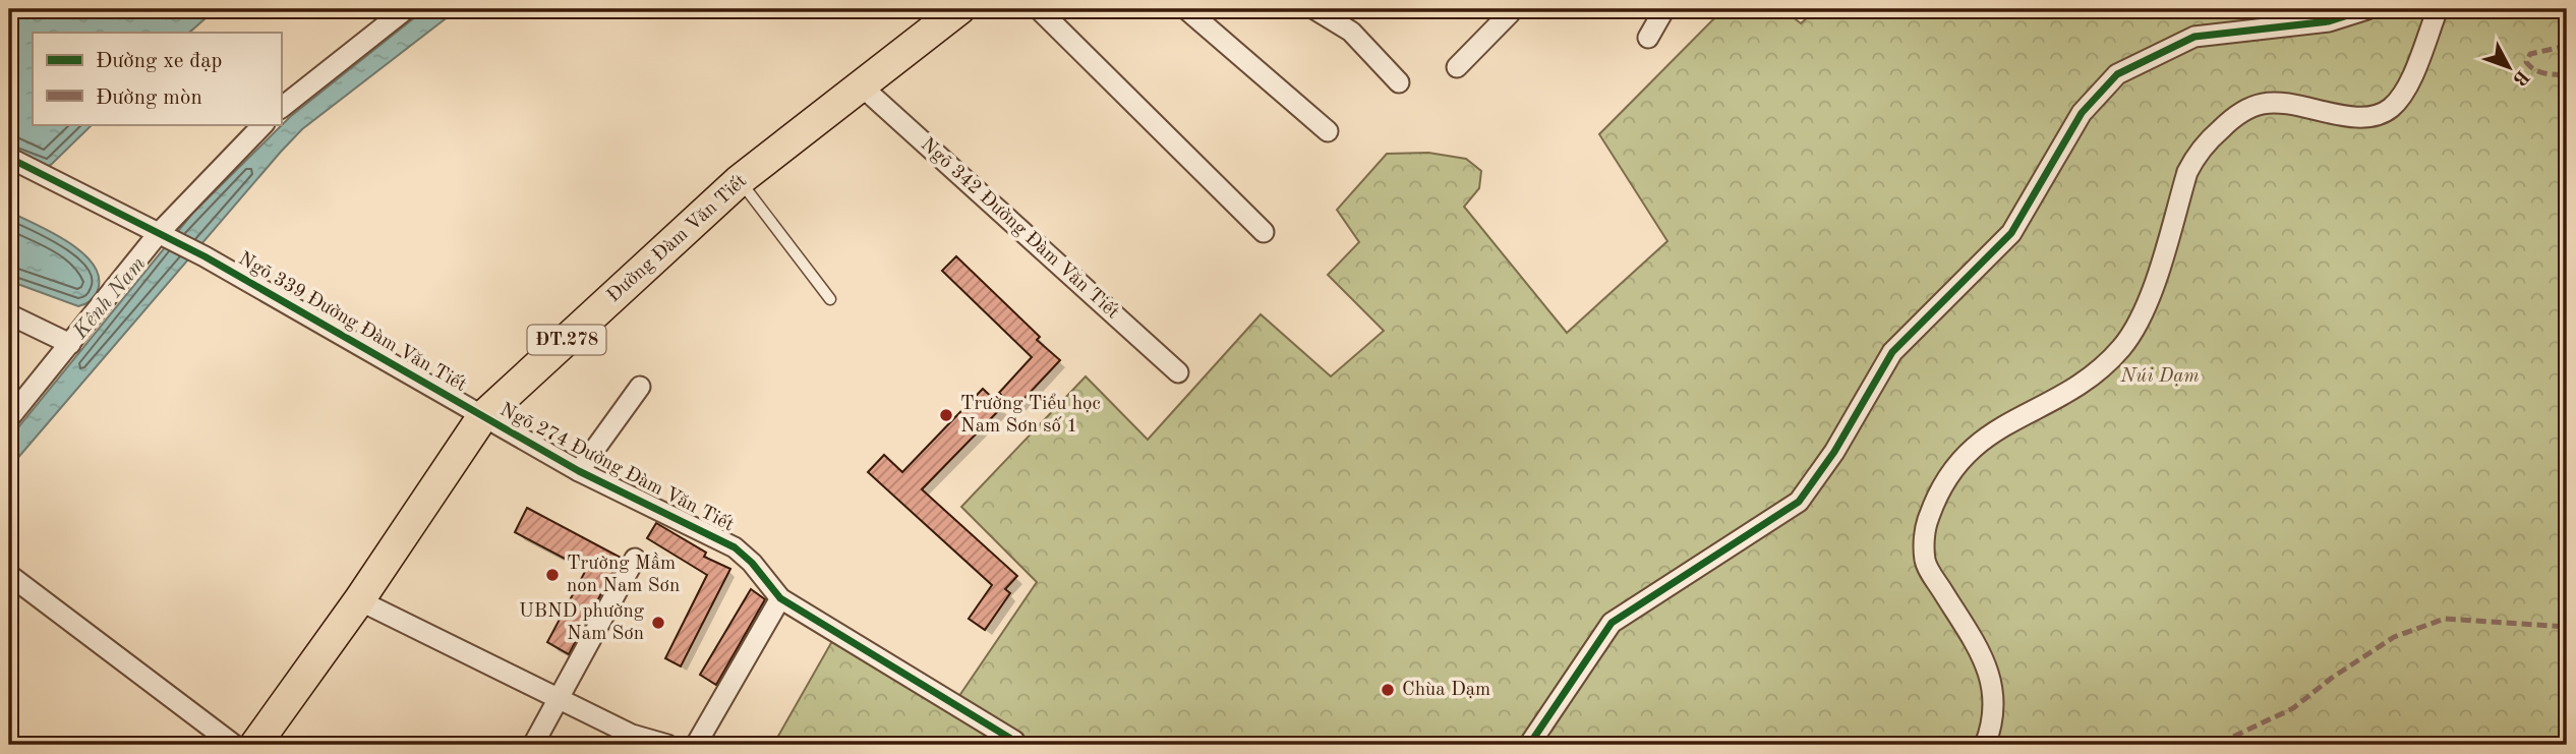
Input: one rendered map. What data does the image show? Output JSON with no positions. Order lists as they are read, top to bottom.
{
  "streets": {
    "main road": ["Đường Đàm Văn Tiết", "ĐT.278"],
    "street": ["Ngõ 342 Đường Đàm Văn Tiết", "Ngõ 339 Đường Đàm Văn Tiết", "Ngõ 274 Đường Đàm Văn Tiết"]
  },
  "crossings": [
    ["Ngõ 342 Đường Đàm Văn Tiết", "Đường Đàm Văn Tiết"],
    ["Đường Đàm Văn Tiết", "Ngõ 339 Đường Đàm Văn Tiết"],
    ["Đường Đàm Văn Tiết", "Ngõ 274 Đường Đàm Văn Tiết"],
    ["Ngõ 339 Đường Đàm Văn Tiết", "Ngõ 274 Đường Đàm Văn Tiết"]
  ],
  "water": ["Kênh Nam"],
  "parks": ["Núi Dạm"],
  "places": [
    "Trường Tiểu học Nam Sơn số 1",
    "Trường Mầm non Nam Sơn",
    "UBND phường Nam Sơn",
    "Chùa Dạm"
  ],
  "legend": ["Đường xe đạp", "Đường mòn"],
  "north": "bottom right"
}
